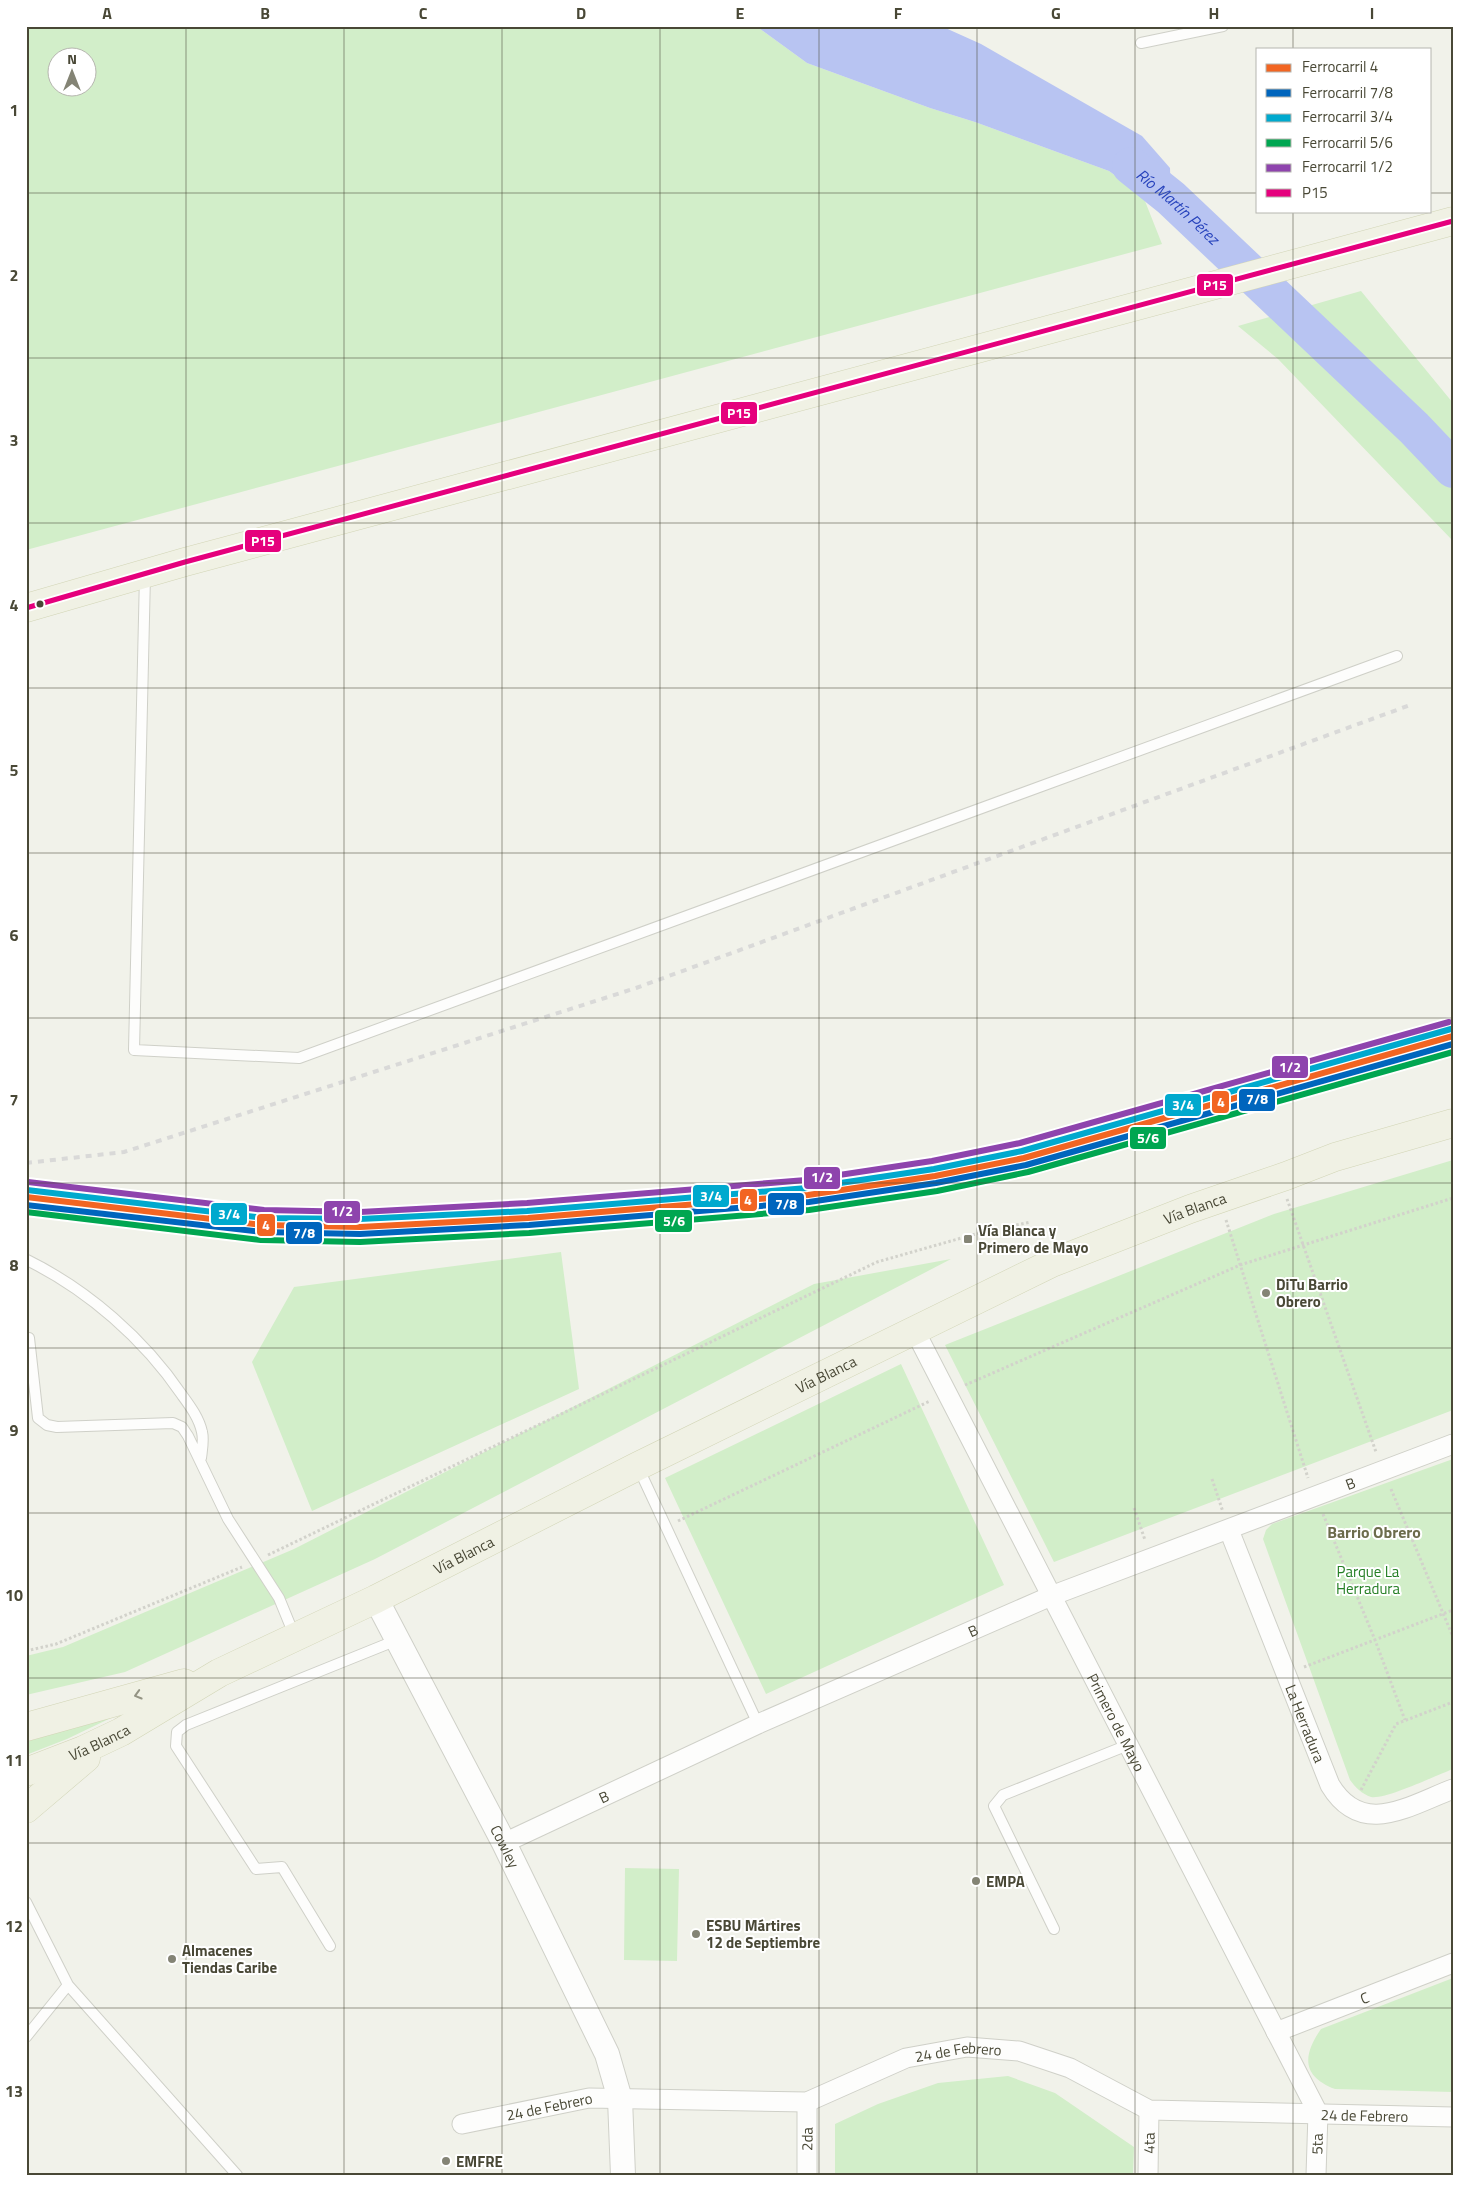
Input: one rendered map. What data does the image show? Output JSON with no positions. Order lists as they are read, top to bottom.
{
  "streets": {
    "main road": ["Vía Blanca"],
    "street": [
      "B",
      "Primero de Mayo",
      "La Herradura",
      "Cowley",
      "C",
      "24 de Febrero",
      "2da",
      "4ta",
      "5ta"
    ]
  },
  "crossings": [
    ["Vía Blanca", "Primero de Mayo"],
    ["Vía Blanca", "Cowley"],
    ["B", "Primero de Mayo"],
    ["B", "La Herradura"],
    ["B", "Cowley"],
    ["Primero de Mayo", "C"],
    ["Primero de Mayo", "24 de Febrero"],
    ["Primero de Mayo", "5ta"],
    ["Cowley", "24 de Febrero"],
    ["24 de Febrero", "2da"],
    ["24 de Febrero", "4ta"],
    ["24 de Febrero", "5ta"]
  ],
  "districts": ["Barrio Obrero"],
  "water": ["Río Martín Pérez"],
  "parks": ["Parque La Herradura"],
  "places": {
    "transit": ["Vía Blanca y Primero de Mayo"],
    "other": [
      "DiTu Barrio Obrero",
      "EMPA",
      "ESBU Mártires 12 de Septiembre",
      "Almacenes Tiendas Caribe",
      "EMFRE"
    ]
  },
  "lines": [
    "transit line P15",
    "rail line 1/2",
    "rail line 3/4",
    "rail line 4",
    "rail line 7/8",
    "rail line 5/6"
  ],
  "legend": [
    "Ferrocarril 4",
    "Ferrocarril 7/8",
    "Ferrocarril 3/4",
    "Ferrocarril 5/6",
    "Ferrocarril 1/2",
    "P15"
  ],
  "north": "top",
  "grid": {
    "columns": [
      "A",
      "B",
      "C",
      "D",
      "E",
      "F",
      "G",
      "H",
      "I"
    ],
    "rows": [
      "1",
      "2",
      "3",
      "4",
      "5",
      "6",
      "7",
      "8",
      "9",
      "10",
      "11",
      "12",
      "13"
    ]
  }
}
